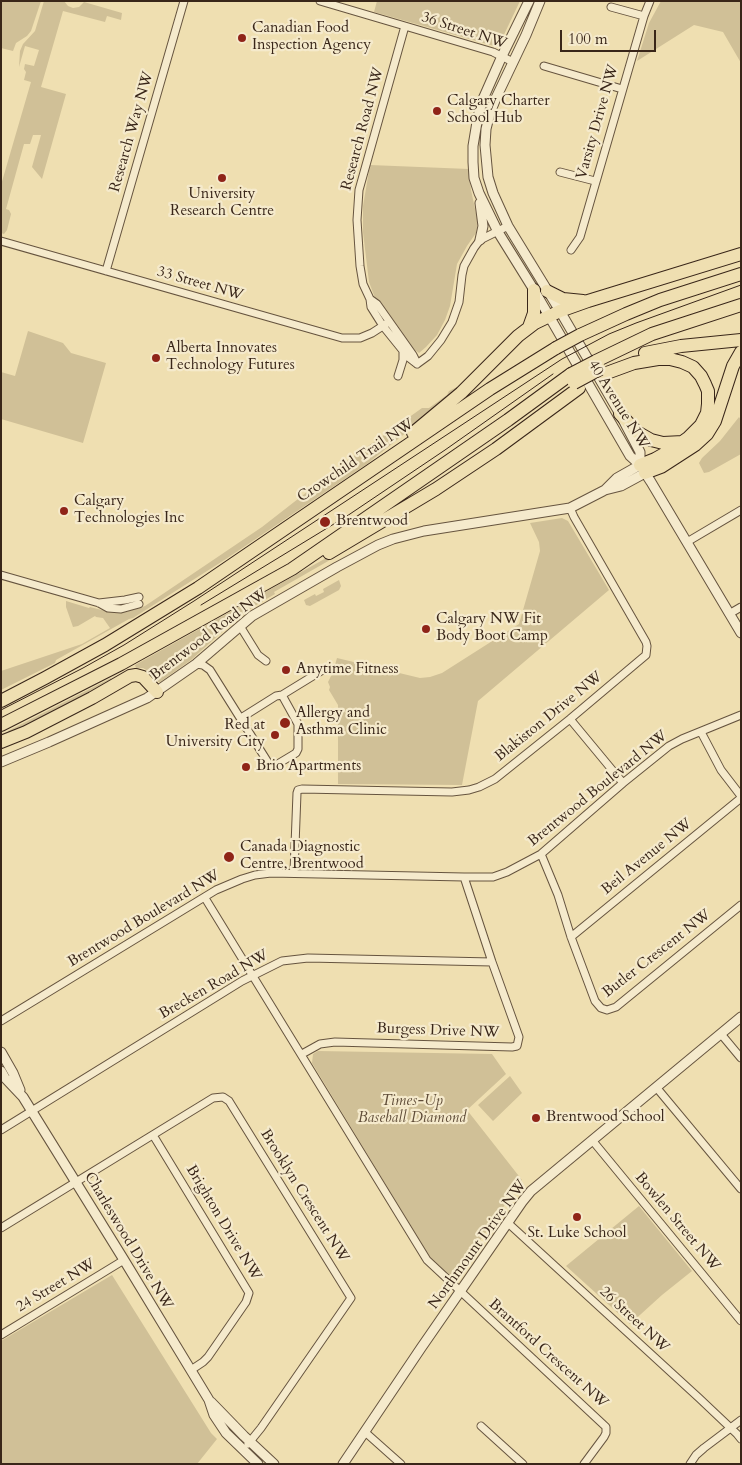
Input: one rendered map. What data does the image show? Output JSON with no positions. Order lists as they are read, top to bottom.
{
  "streets": {
    "highway": ["Crowchild Trail NW"],
    "street": [
      "36 Street NW",
      "Varsity Drive NW",
      "Research Road NW",
      "Research Way NW",
      "33 Street NW",
      "40 Avenue NW",
      "Brentwood Road NW",
      "Blakiston Drive NW",
      "Brentwood Boulevard NW",
      "Beil Avenue NW",
      "Butler Crescent NW",
      "Brecken Road NW",
      "Burgess Drive NW",
      "Brooklyn Crescent NW",
      "Bowlen Street NW",
      "Brighton Drive NW",
      "Charleswood Drive NW",
      "Northmount Drive NW",
      "24 Street NW",
      "26 Street NW",
      "Brantford Crescent NW"
    ]
  },
  "crossings": [
    ["36 Street NW", "Research Road NW"],
    ["36 Street NW", "40 Avenue NW"],
    ["Research Road NW", "33 Street NW"],
    ["Research Way NW", "33 Street NW"],
    ["40 Avenue NW", "Brentwood Road NW"],
    ["Brentwood Road NW", "Blakiston Drive NW"],
    ["Blakiston Drive NW", "Brentwood Boulevard NW"],
    ["Brentwood Boulevard NW", "Butler Crescent NW"],
    ["Brentwood Boulevard NW", "Burgess Drive NW"],
    ["Brentwood Boulevard NW", "Brantford Crescent NW"],
    ["Beil Avenue NW", "Butler Crescent NW"],
    ["Brecken Road NW", "Burgess Drive NW"],
    ["Brecken Road NW", "Charleswood Drive NW"],
    ["Brecken Road NW", "Brantford Crescent NW"],
    ["Burgess Drive NW", "Brantford Crescent NW"],
    ["Brooklyn Crescent NW", "Brighton Drive NW"],
    ["Brooklyn Crescent NW", "Charleswood Drive NW"],
    ["Bowlen Street NW", "Northmount Drive NW"],
    ["Brighton Drive NW", "Charleswood Drive NW"],
    ["Charleswood Drive NW", "24 Street NW"],
    ["Northmount Drive NW", "26 Street NW"],
    ["Northmount Drive NW", "Brantford Crescent NW"]
  ],
  "parks": ["Times-Up Baseball Diamond"],
  "places": [
    "Canadian Food Inspection Agency",
    "Calgary Charter School Hub",
    "University Research Centre",
    "Alberta Innovates Technology Futures",
    "Calgary Technologies Inc",
    "Brentwood",
    "Calgary NW Fit Body Boot Camp",
    "Anytime Fitness",
    "Allergy and Asthma Clinic",
    "Red at University City",
    "Brio Apartments",
    "Canada Diagnostic Centre, Brentwood",
    "Brentwood School",
    "St. Luke School"
  ],
  "scale_bar": "100 m"
}
